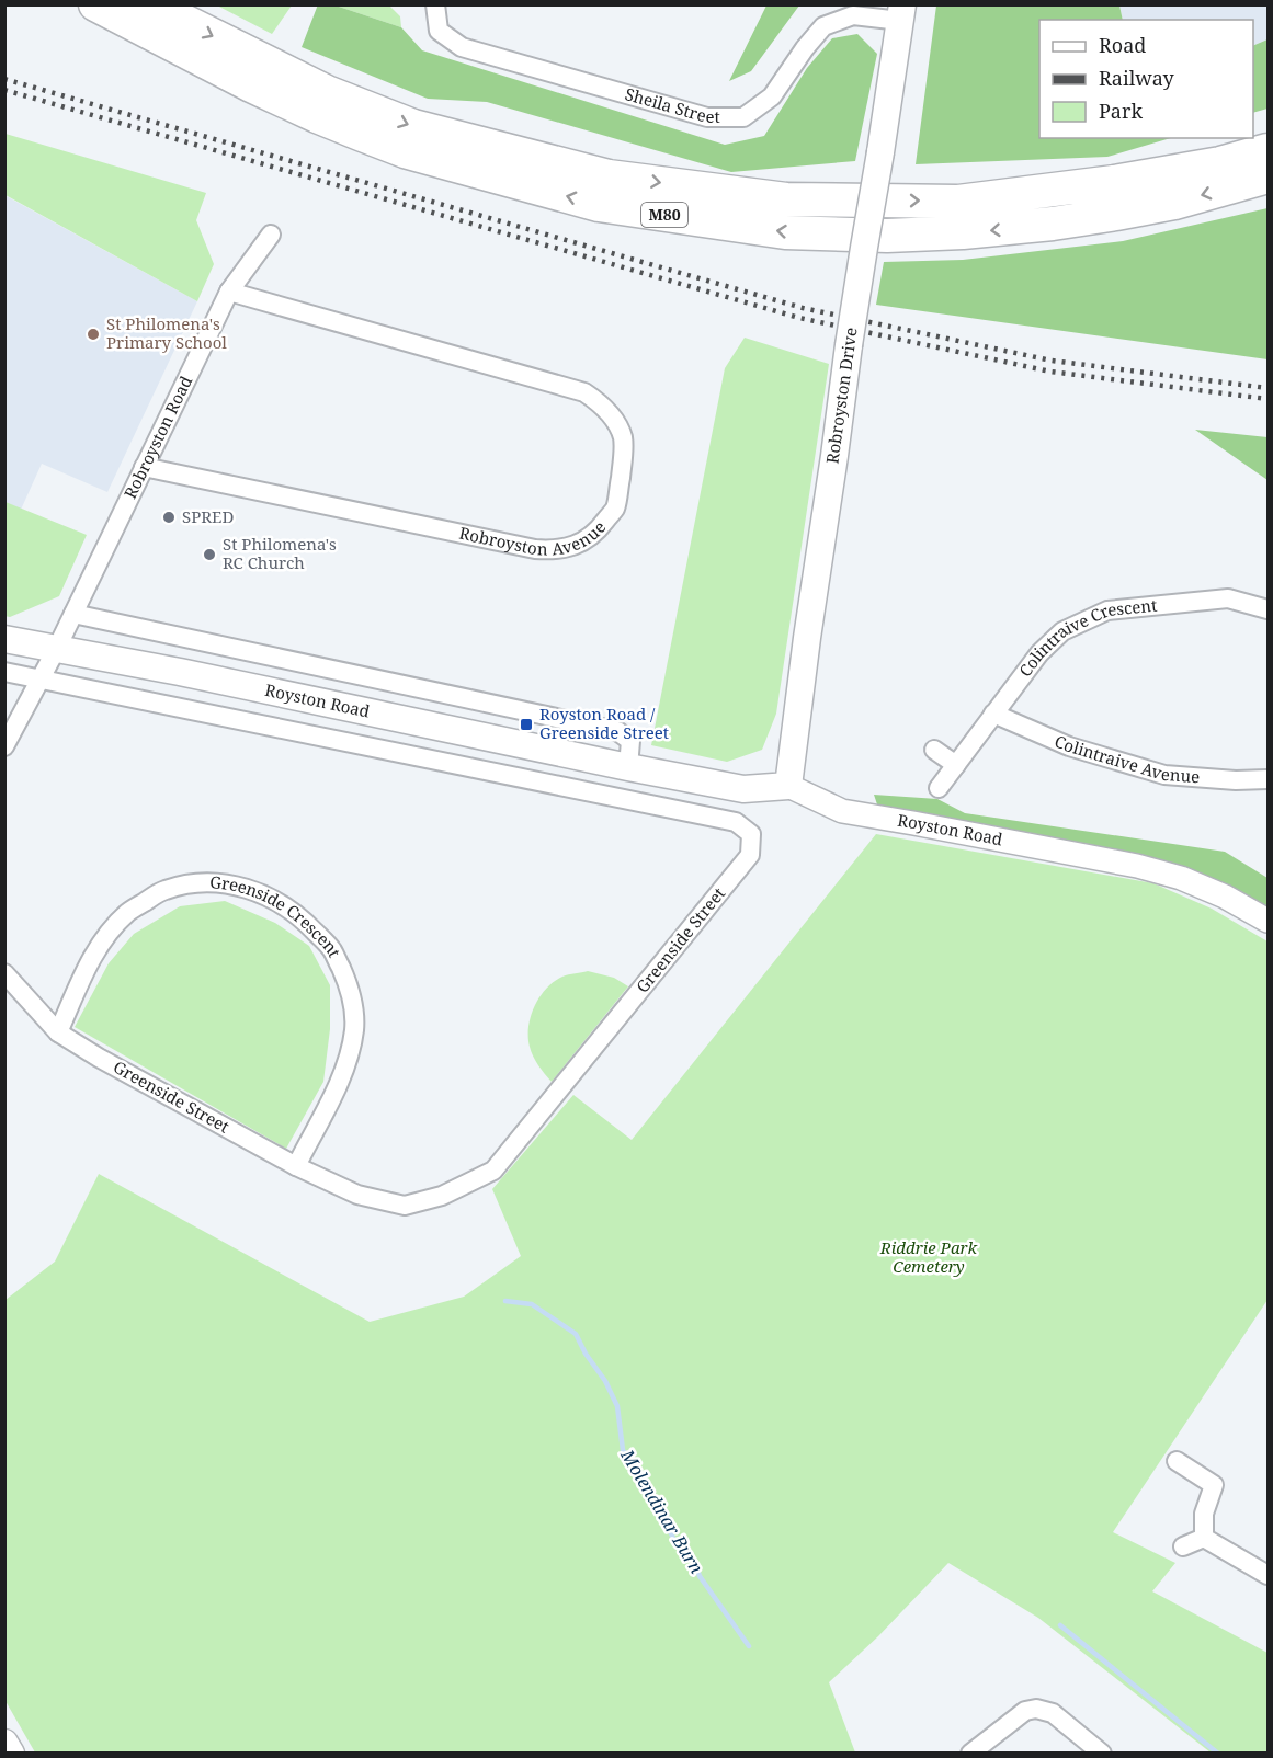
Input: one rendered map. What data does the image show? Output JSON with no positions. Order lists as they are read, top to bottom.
{
  "streets": {
    "highway": ["M80"],
    "main road": ["Robroyston Drive", "Royston Road"],
    "street": [
      "Sheila Street",
      "Robroyston Road",
      "Robroyston Avenue",
      "Colintraive Crescent",
      "Colintraive Avenue",
      "Greenside Crescent",
      "Greenside Street"
    ]
  },
  "crossings": [
    ["Sheila Street", "Robroyston Drive"],
    ["Robroyston Drive", "Royston Road"],
    ["Robroyston Road", "Robroyston Avenue"],
    ["Robroyston Road", "Royston Road"],
    ["Robroyston Road", "Greenside Street"],
    ["Colintraive Crescent", "Colintraive Avenue"],
    ["Greenside Crescent", "Greenside Street"]
  ],
  "water": ["Molendinar Burn"],
  "parks": ["Riddrie Park Cemetery"],
  "places": {
    "other": ["St Philomena's Primary School", "SPRED", "St Philomena's RC Church"],
    "transit": ["Royston Road / Greenside Street"]
  },
  "legend": ["Road", "Railway", "Park"]
}
